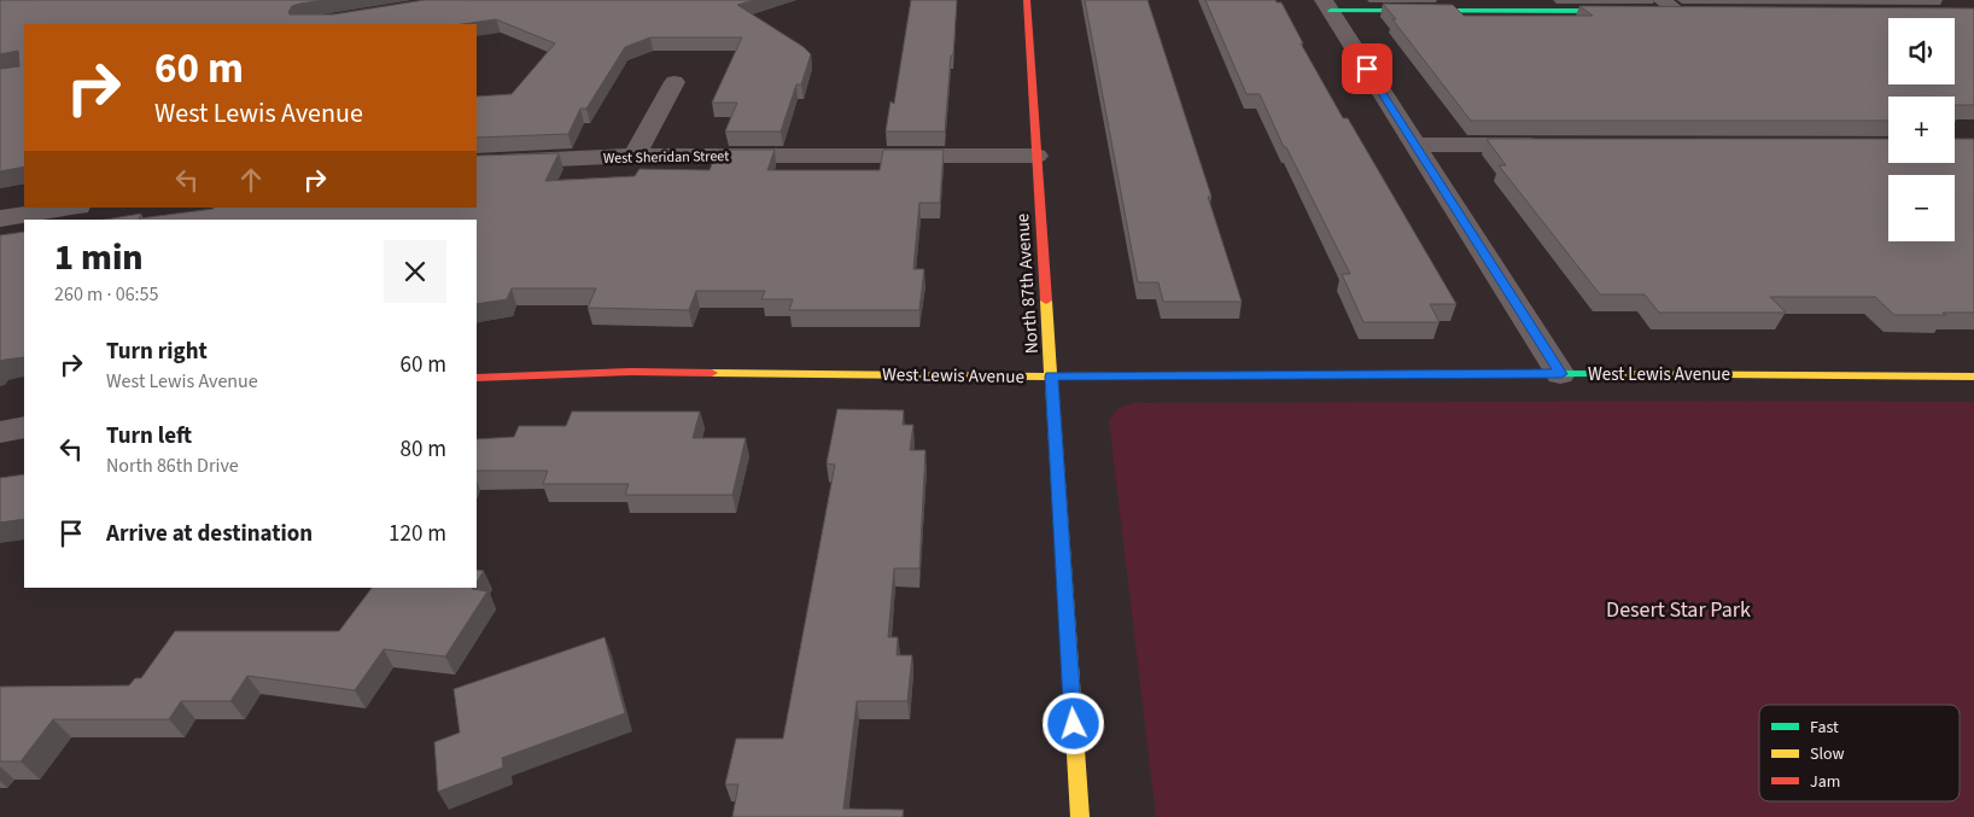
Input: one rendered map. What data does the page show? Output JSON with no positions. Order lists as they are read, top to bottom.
{
  "streets": {
    "street": ["West Sheridan Street", "North 87th Avenue", "West Lewis Avenue"]
  },
  "crossings": [
    ["West Sheridan Street", "North 87th Avenue"],
    ["North 87th Avenue", "West Lewis Avenue"]
  ],
  "parks": ["Desert Star Park"],
  "legend": ["Fast", "Slow", "Jam"],
  "page": {
    "map_buttons": ["+", "−"],
    "turn": ["60 m", "West Lewis Avenue"],
    "heading": ["1 min", "260 m · 06:55"],
    "list": [
      {
        "name": "Turn right",
        "note": "West Lewis Avenue",
        "value": "60 m"
      },
      {
        "name": "Turn left",
        "note": "North 86th Drive",
        "value": "80 m"
      },
      {
        "name": "Arrive at destination",
        "value": "120 m"
      }
    ]
  }
}
